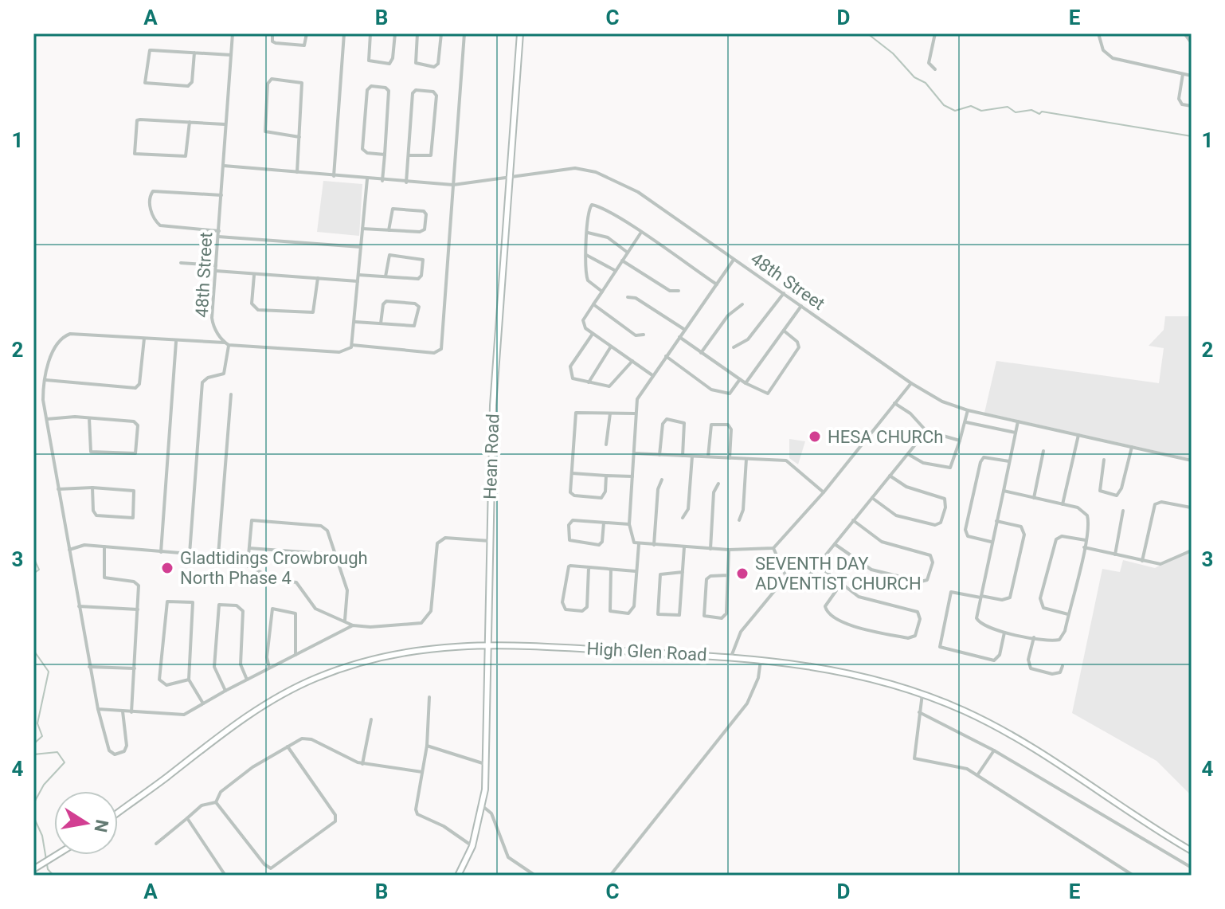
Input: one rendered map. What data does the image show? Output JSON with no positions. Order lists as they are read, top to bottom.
{
  "streets": {
    "main road": ["Hean Road", "High Glen Road"],
    "street": ["48th Street"]
  },
  "crossings": [
    ["48th Street", "Hean Road"],
    ["Hean Road", "High Glen Road"]
  ],
  "places": ["HESA CHURCh", "Gladtidings Crowbrough North Phase 4", "SEVENTH DAY ADVENTIST CHURCH"],
  "north": "right",
  "grid": {
    "columns": [
      "A",
      "B",
      "C",
      "D",
      "E"
    ],
    "rows": [
      "1",
      "2",
      "3",
      "4"
    ]
  }
}
